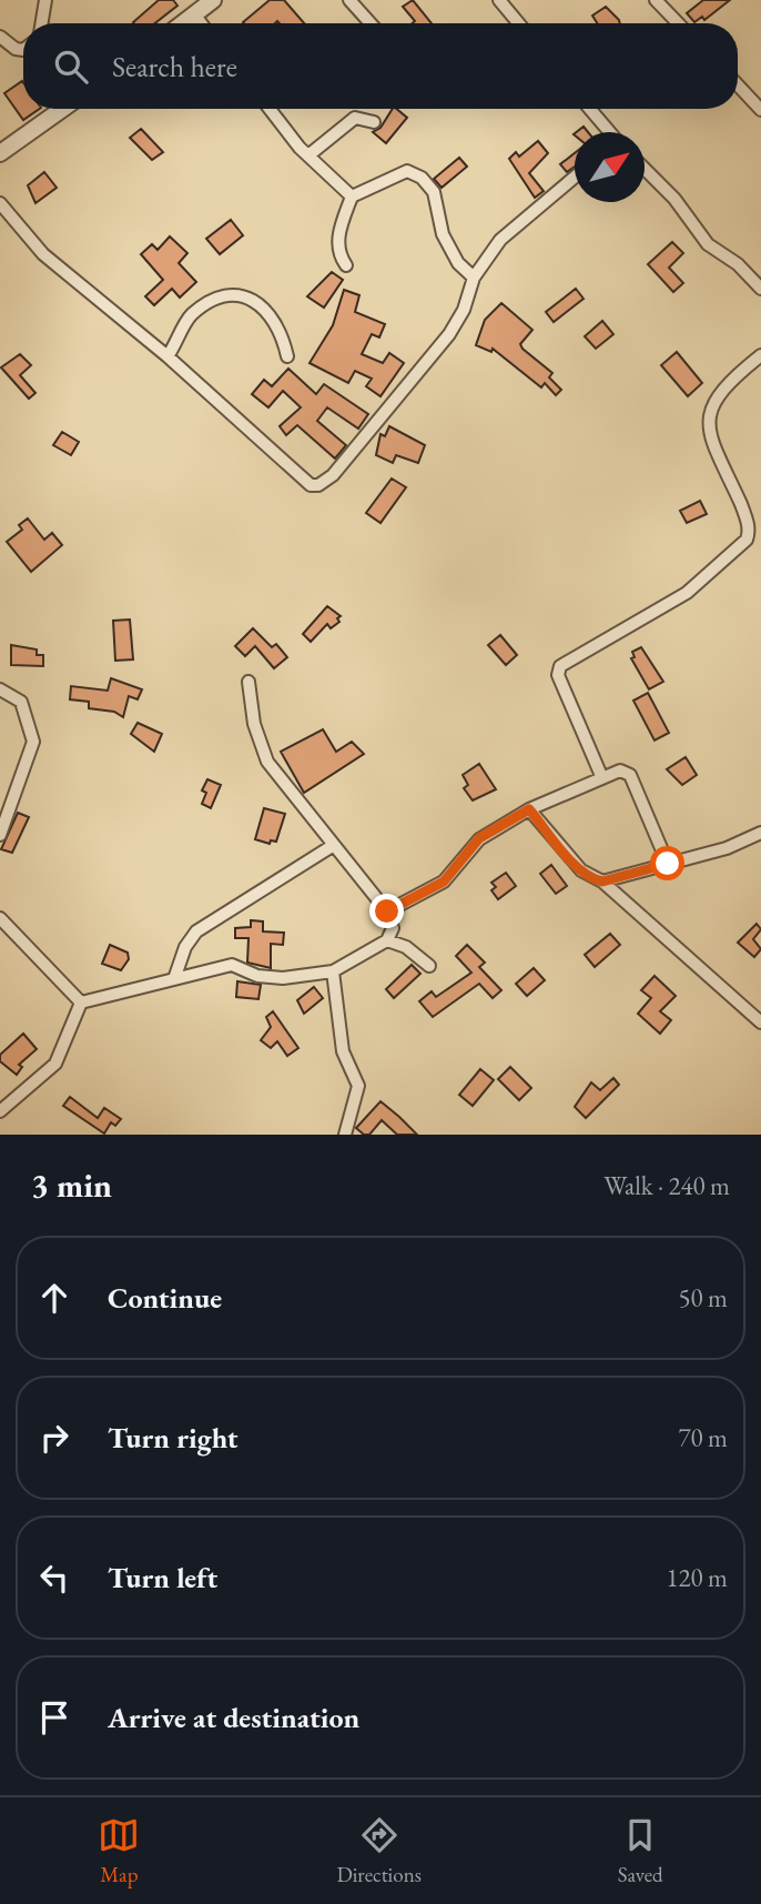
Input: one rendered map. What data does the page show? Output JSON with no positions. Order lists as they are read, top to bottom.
{
  "north": "top right",
  "page": {
    "search": "Search here",
    "heading": ["3 min", "Walk · 240 m"],
    "list": [
      ["Continue", "50 m"],
      ["Turn right", "70 m"],
      ["Turn left", "120 m"],
      "Arrive at destination"
    ],
    "nav": ["Map", "Directions", "Saved"]
  }
}
